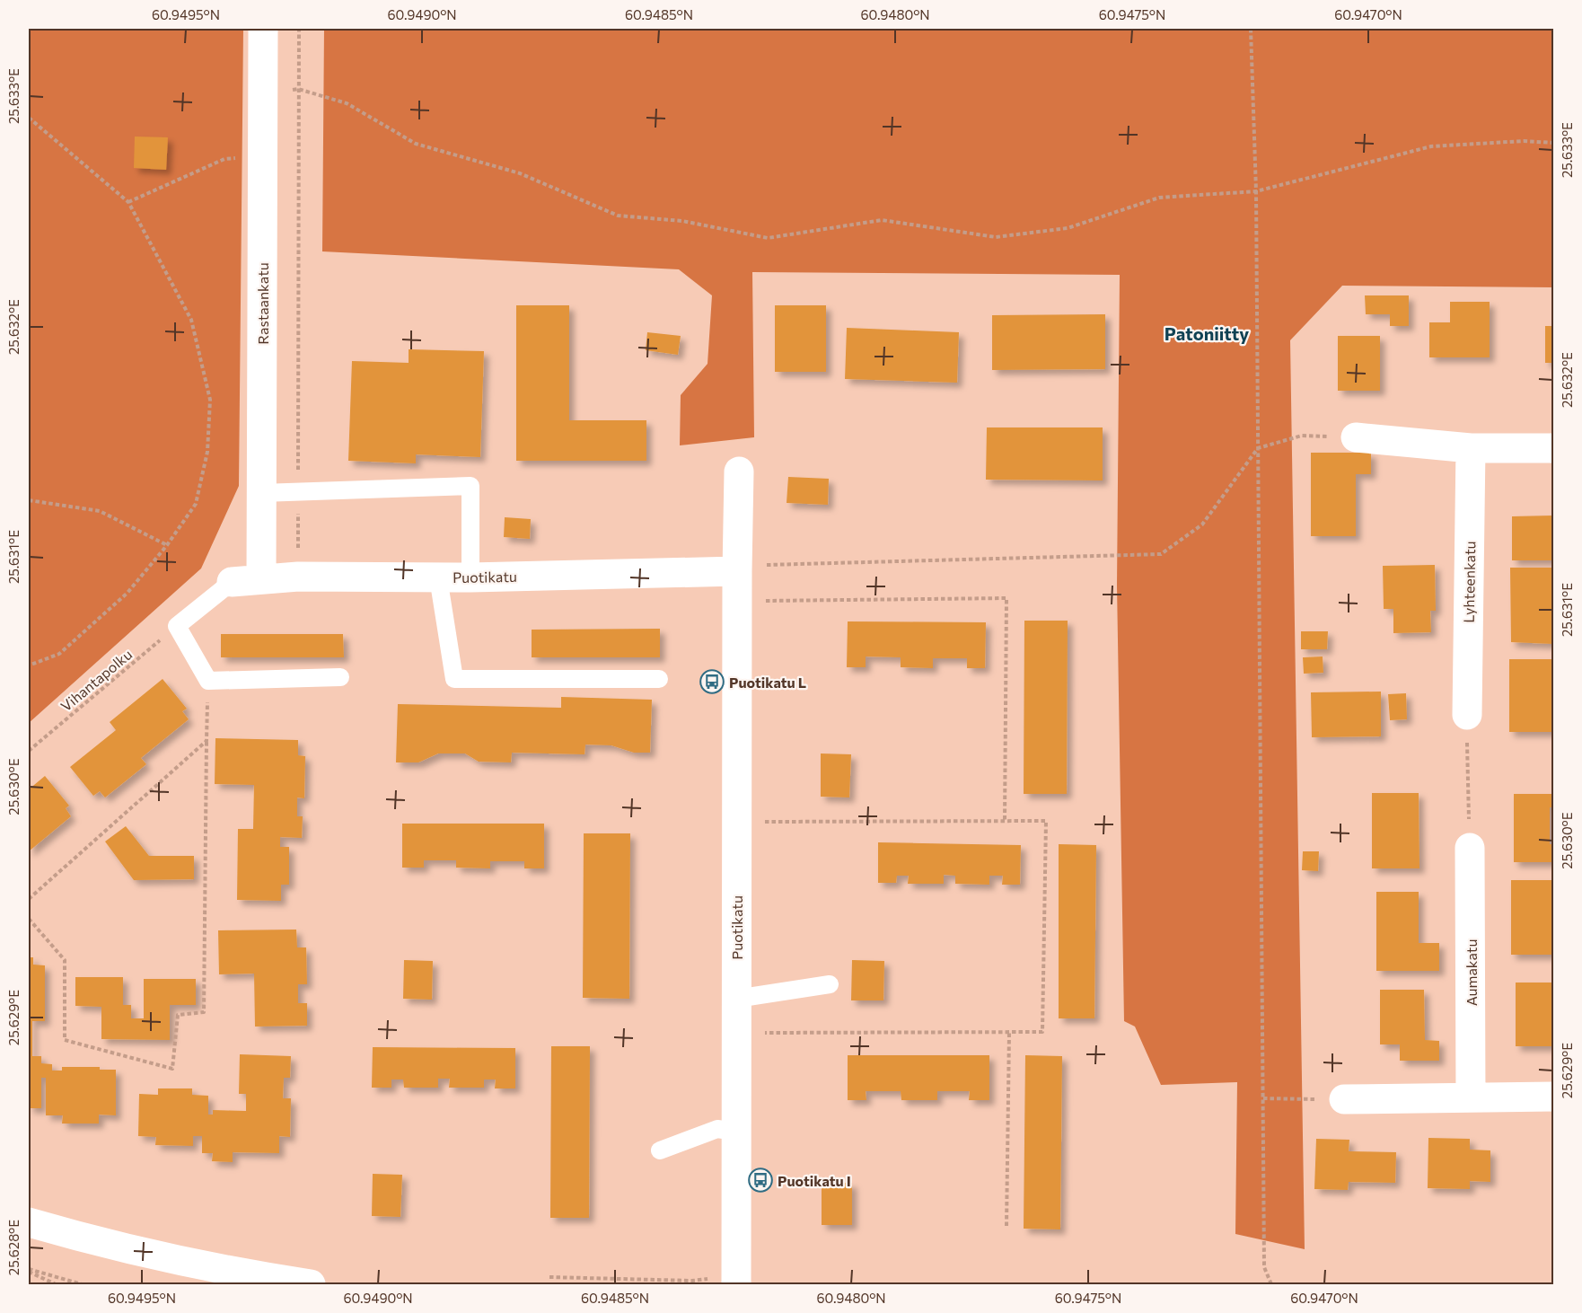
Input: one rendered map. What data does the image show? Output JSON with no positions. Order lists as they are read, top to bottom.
{
  "streets": {
    "street": [
      "Rastaankatu",
      "Puotikatu",
      "Lyhteenkatu",
      "Aumakatu"
    ],
    "path": ["Vihantapolku"]
  },
  "crossings": [
    ["Rastaankatu", "Puotikatu"]
  ],
  "districts": ["Patoniitty"],
  "places": {
    "bus stop": ["Puotikatu L", "Puotikatu I"]
  },
  "coordinates": [
    "60.9495°N",
    "60.9490°N",
    "60.9485°N",
    "60.9480°N",
    "60.9475°N",
    "60.9470°N",
    "25.633°E",
    "25.632°E",
    "25.631°E",
    "25.630°E",
    "25.629°E",
    "25.628°E"
  ]
}
